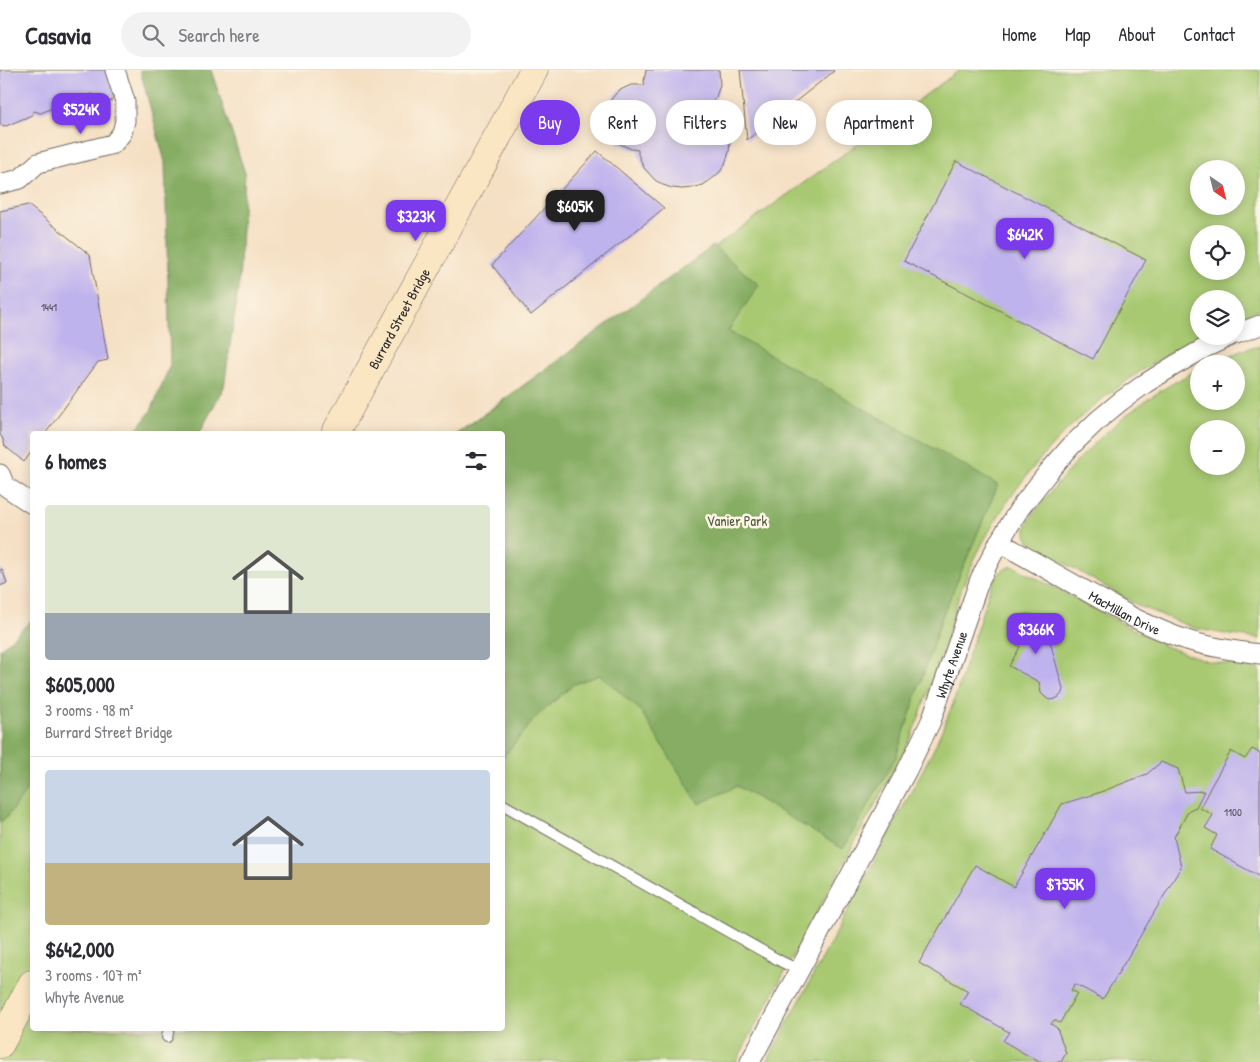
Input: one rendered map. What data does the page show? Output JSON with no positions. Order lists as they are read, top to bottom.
{
  "streets": {
    "main road": ["Burrard Street Bridge"],
    "street": ["MacMillan Drive", "Whyte Avenue"]
  },
  "crossings": [
    ["MacMillan Drive", "Whyte Avenue"]
  ],
  "parks": ["Vanier Park"],
  "house_numbers": ["1441", "1100"],
  "north": "bottom right",
  "page": {
    "header": "Casavia",
    "search": "Search here",
    "nav": [
      "Home",
      "Map",
      "About",
      "Contact"
    ],
    "price": [
      "$524K",
      "$605K",
      "$323K",
      "$642K",
      "$366K",
      "$755K"
    ],
    "chip": [
      "Buy",
      "Rent",
      "Filters",
      "New",
      "Apartment"
    ],
    "map_buttons": ["+", "−"],
    "heading": "6 homes",
    "list": [
      {
        "name": "$605,000",
        "note": "3 rooms · 98 m² · Burrard Street Bridge"
      },
      {
        "name": "$642,000",
        "note": "3 rooms · 107 m² · Whyte Avenue"
      }
    ]
  }
}
